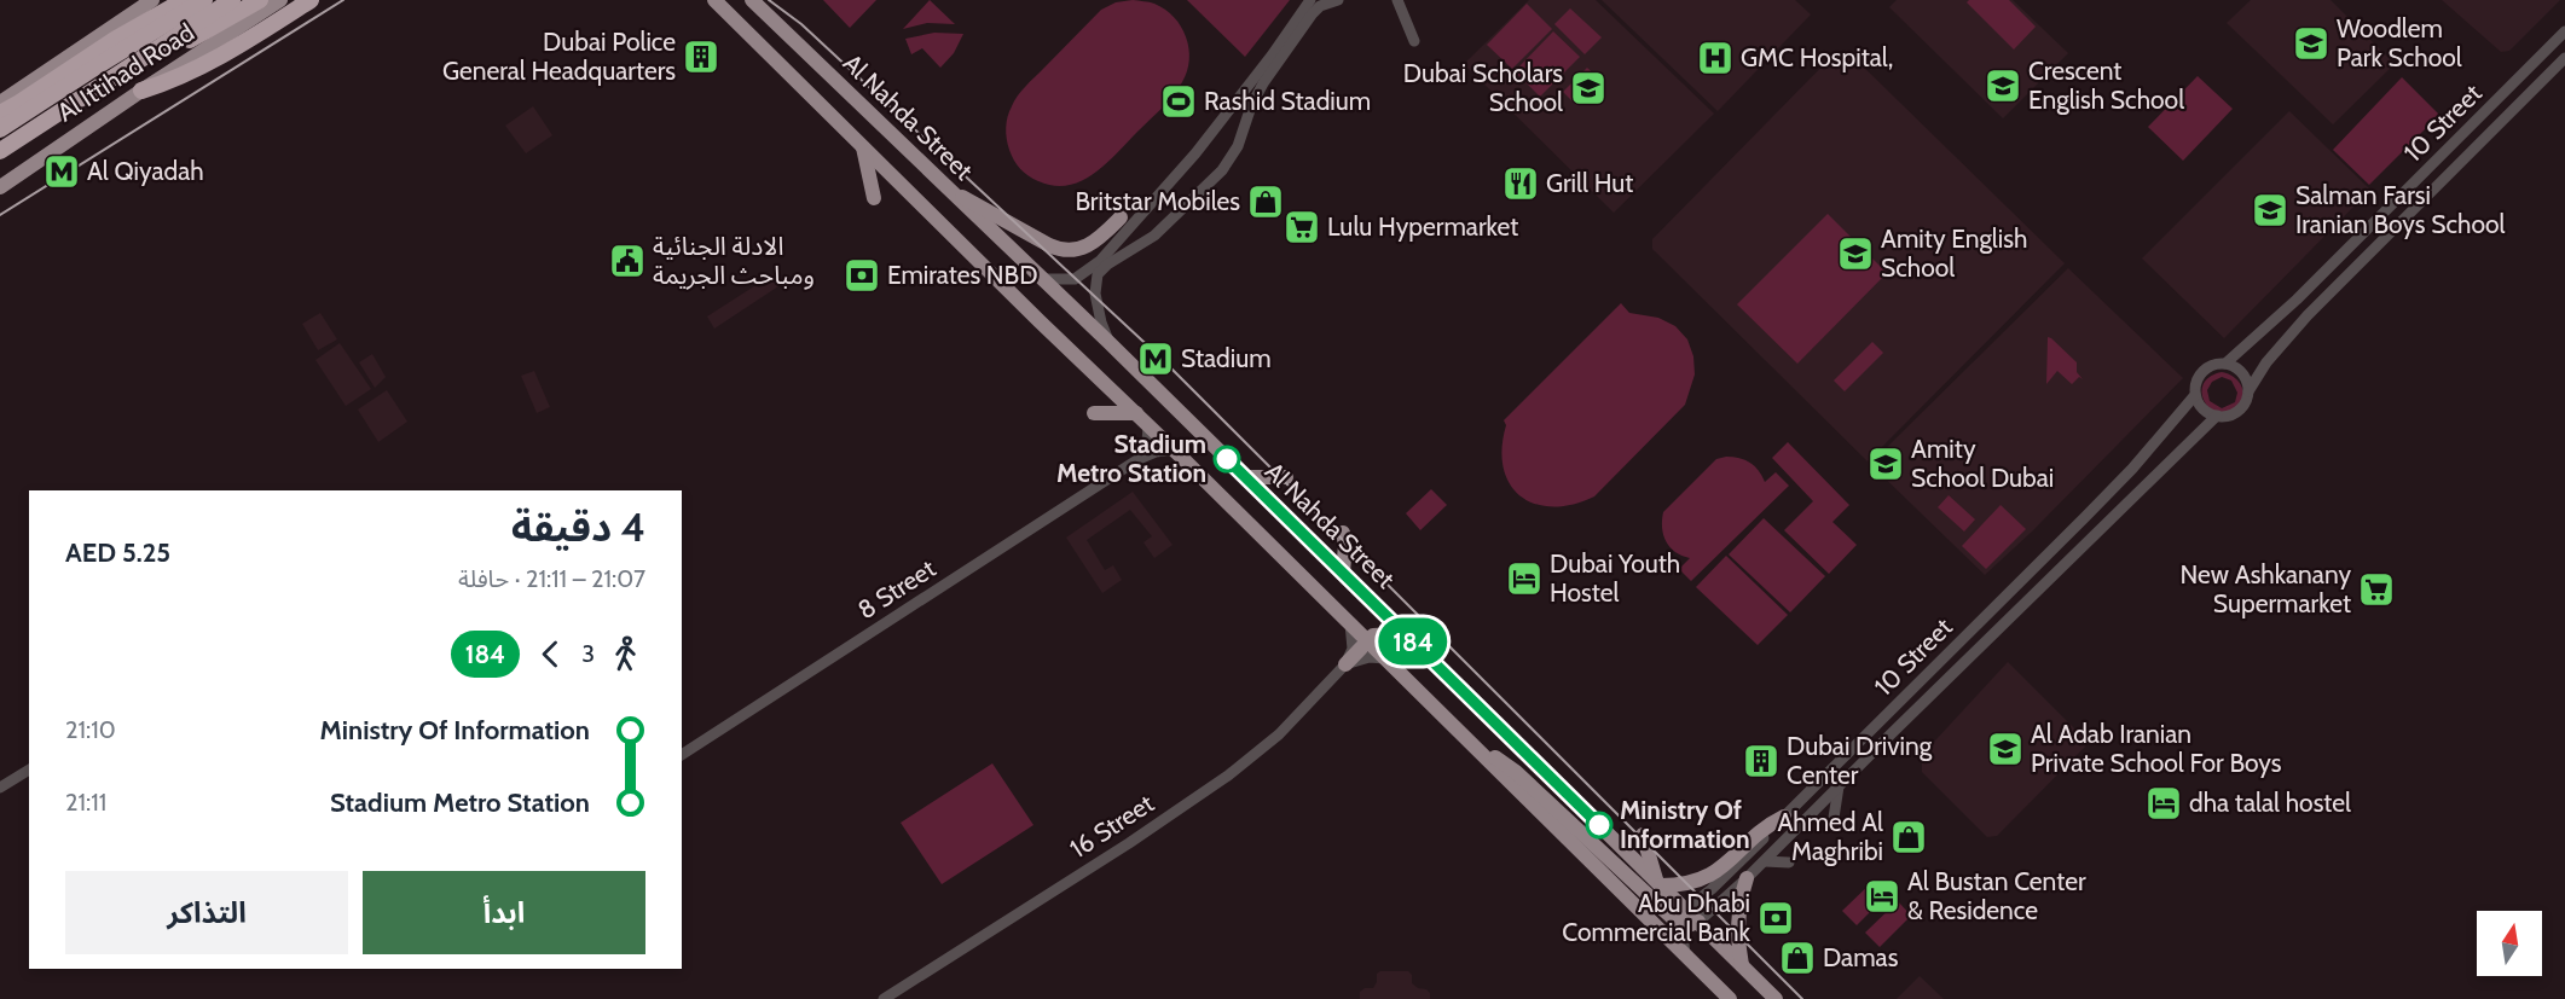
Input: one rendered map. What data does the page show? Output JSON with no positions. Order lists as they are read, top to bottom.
{
  "streets": {
    "highway": ["Al Ittihad Road"],
    "main road": ["Al Nahda Street"],
    "street": ["10 Street", "8 Street", "16 Street"]
  },
  "crossings": [
    ["Al Nahda Street", "10 Street"],
    ["Al Nahda Street", "8 Street"]
  ],
  "places": {
    "school or university": [
      "Woodlem Park School",
      "Crescent English School",
      "Dubai Scholars School",
      "Salman Farsi Iranian Boys School",
      "Amity English School",
      "Amity School Dubai",
      "Al Adab Iranian Private School For Boys"
    ],
    "building": ["Dubai Police General Headquarters", "Dubai Driving Center"],
    "hospital": ["GMC Hospital,"],
    "sports": ["Rashid Stadium"],
    "metro station": ["Al Qiyadah", "Stadium"],
    "restaurant": ["Grill Hut"],
    "shop": ["Britstar Mobiles", "Ahmed Al Maghribi", "Damas"],
    "supermarket": ["Lulu Hypermarket", "New Ashkanany Supermarket"],
    "public building": ["الادلة الجنائية ومباحث الجريمة"],
    "bank": ["Emirates NBD", "Abu Dhabi Commercial Bank"],
    "other": ["Stadium Metro Station", "Ministry Of Information"],
    "hotel": ["Dubai Youth Hostel", "dha talal hostel", "Al Bustan Center & Residence"]
  },
  "lines": ["bus line 184"],
  "north": "top",
  "page": {
    "on_map": "184",
    "heading": ["4 دقيقة", "21:07 – 21:11 · حافلة", "AED 5.25"],
    "legs": ["3", "184"],
    "list": [
      {
        "name": "Ministry Of Information",
        "value": "21:10"
      },
      {
        "name": "Stadium Metro Station",
        "value": "21:11"
      }
    ],
    "buttons": ["ابدأ", "التذاكر"]
  }
}
